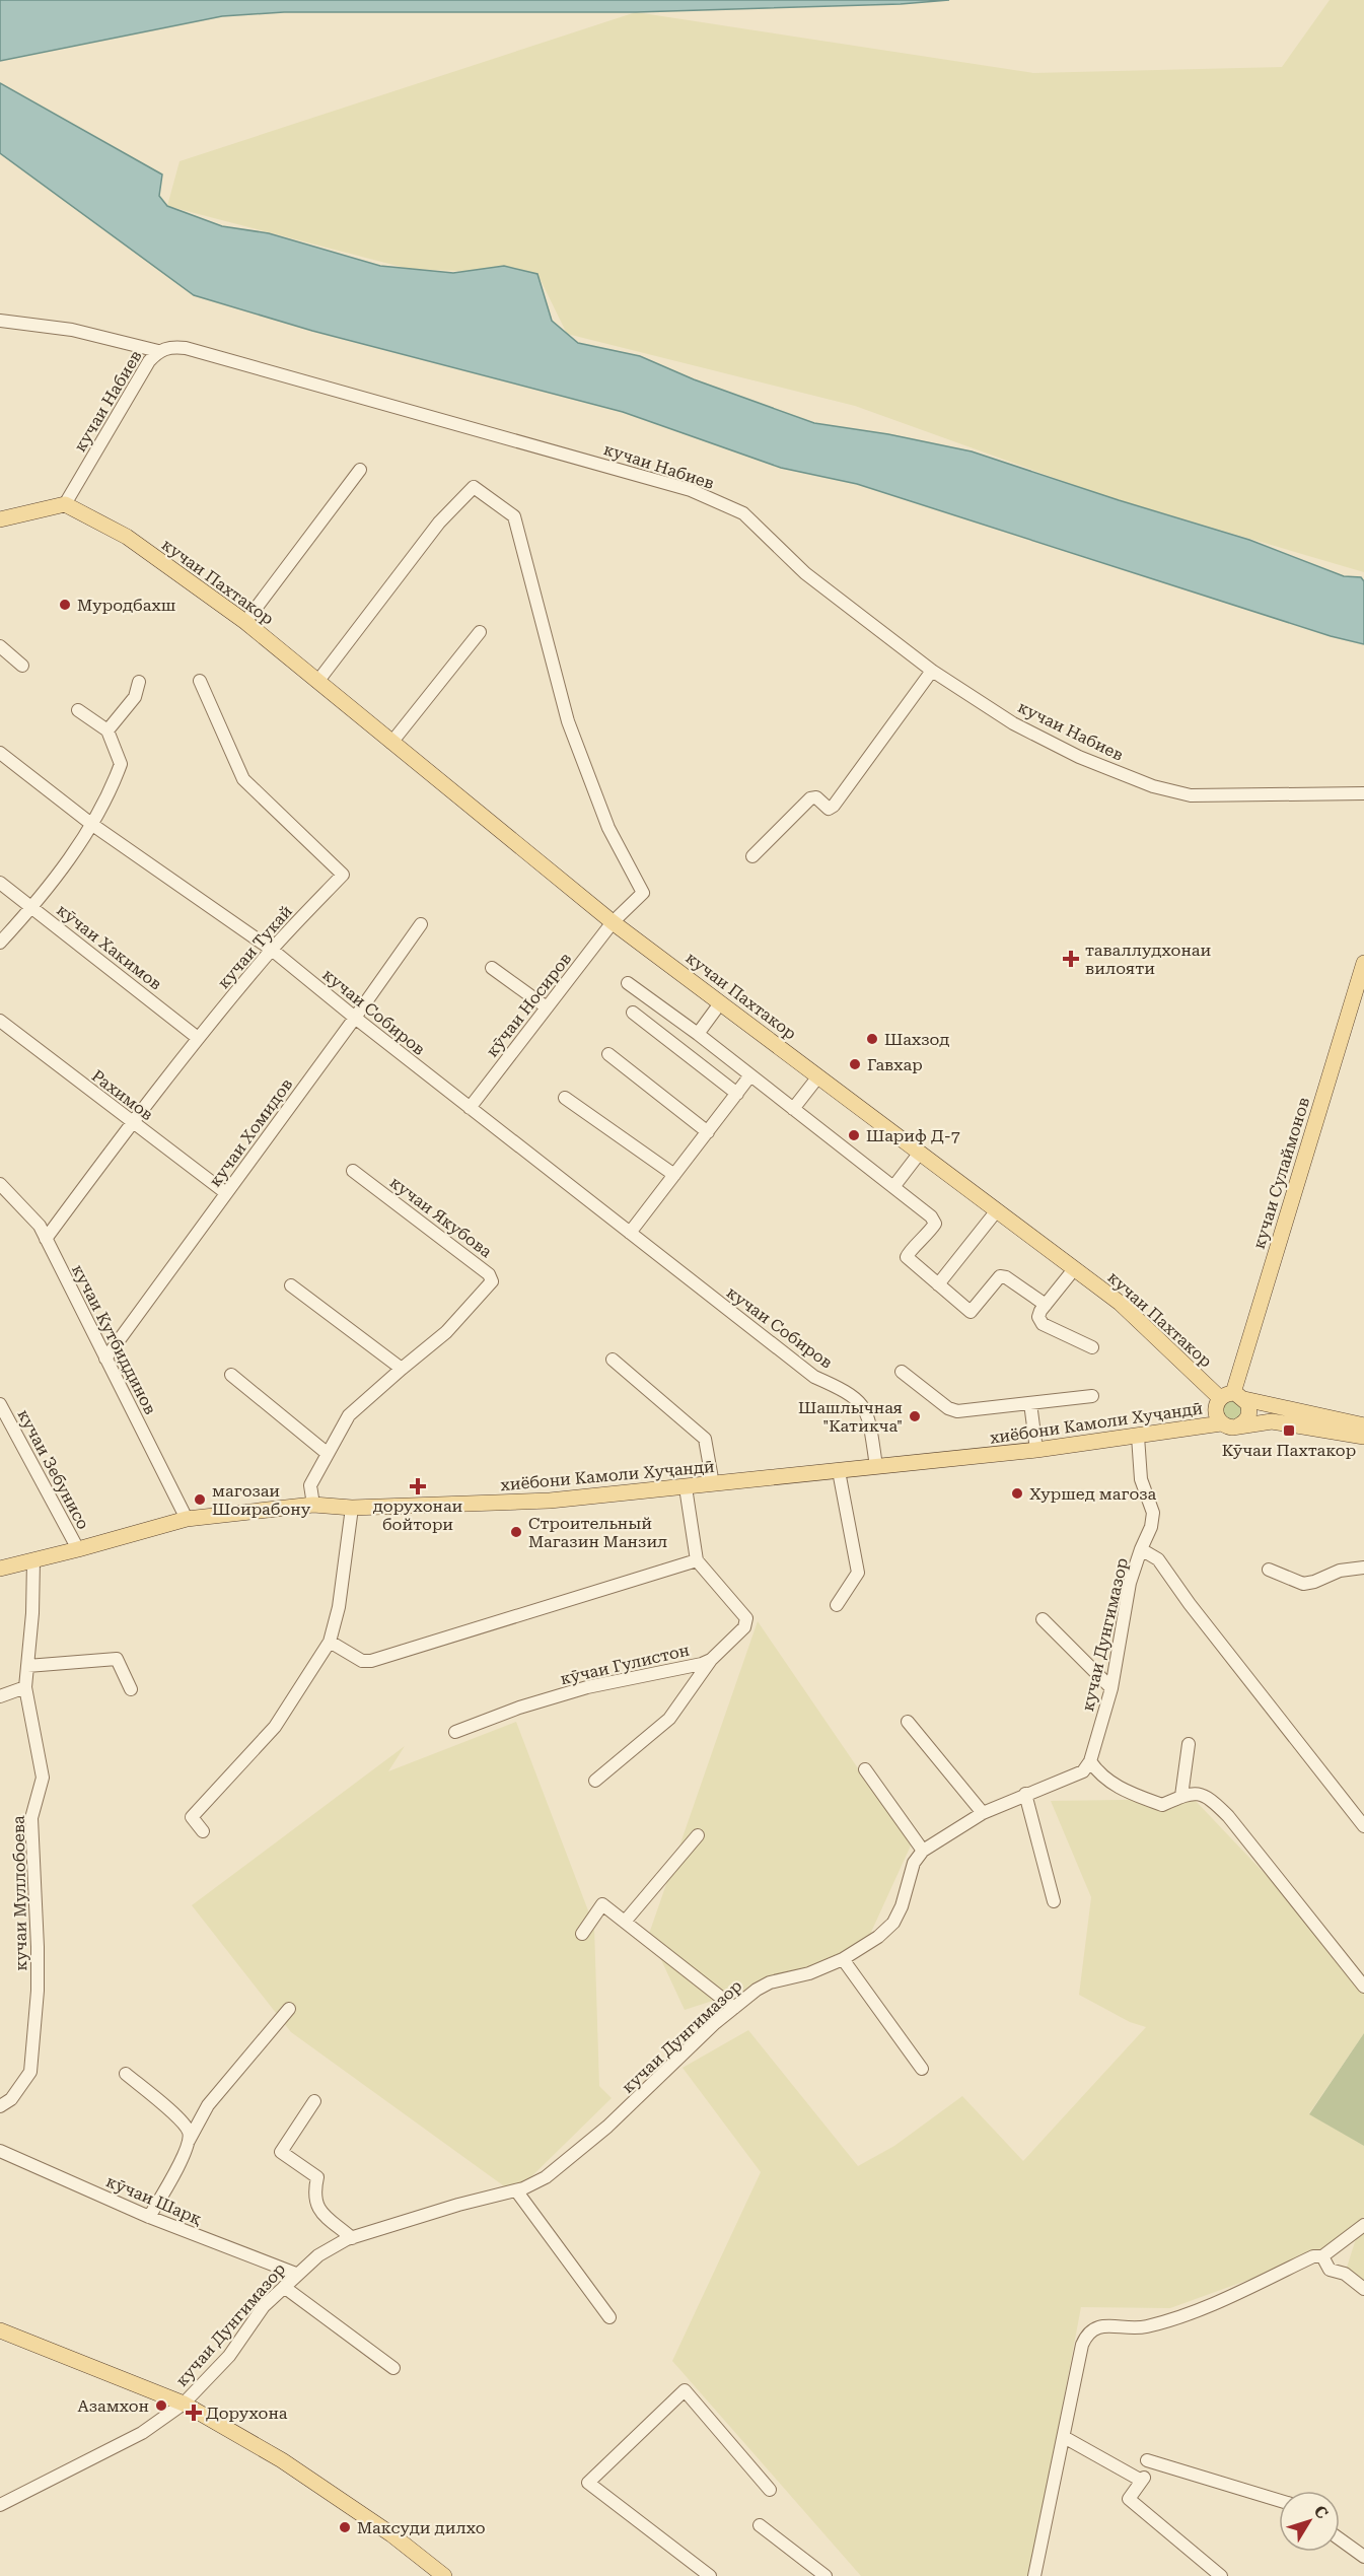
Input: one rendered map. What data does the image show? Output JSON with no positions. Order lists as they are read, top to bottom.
{
  "streets": {
    "main road": ["кучаи Пахтакор", "кучаи Сулаймонов", "хиёбони Камоли Хуҷандӣ"],
    "street": [
      "кучаи Набиев",
      "кӯчаи Хакимов",
      "кучаи Тукай",
      "кӯчаи Носиров",
      "кучаи Собиров",
      "Рахимов",
      "кучаи Хомидов",
      "кучаи Якубова",
      "кучаи Кутбиддинов",
      "кучаи Зебунисо",
      "кучаи Дунгимазор",
      "кӯчаи Гулистон",
      "кучаи Муллобоева",
      "кӯчаи Шарқ"
    ]
  },
  "crossings": [
    ["кучаи Набиев", "кучаи Пахтакор"],
    ["кучаи Пахтакор", "кӯчаи Носиров"],
    ["кучаи Пахтакор", "кучаи Сулаймонов"],
    ["кучаи Пахтакор", "хиёбони Камоли Хуҷандӣ"],
    ["кӯчаи Хакимов", "кучаи Тукай"],
    ["кучаи Тукай", "кучаи Собиров"],
    ["кучаи Тукай", "Рахимов"],
    ["кучаи Тукай", "кучаи Кутбиддинов"],
    ["кӯчаи Носиров", "кучаи Собиров"],
    ["кучаи Собиров", "кучаи Хомидов"],
    ["кучаи Собиров", "хиёбони Камоли Хуҷандӣ"],
    ["Рахимов", "кучаи Хомидов"],
    ["кучаи Хомидов", "кучаи Кутбиддинов"],
    ["кучаи Сулаймонов", "хиёбони Камоли Хуҷандӣ"],
    ["кучаи Якубова", "хиёбони Камоли Хуҷандӣ"],
    ["кучаи Кутбиддинов", "хиёбони Камоли Хуҷандӣ"],
    ["хиёбони Камоли Хуҷандӣ", "кучаи Зебунисо"],
    ["хиёбони Камоли Хуҷандӣ", "кучаи Дунгимазор"],
    ["хиёбони Камоли Хуҷандӣ", "кучаи Муллобоева"],
    ["кучаи Дунгимазор", "кӯчаи Шарқ"]
  ],
  "places": {
    "other": [
      "Муродбахш",
      "Шахзод",
      "Гавхар",
      "Шариф Д-7",
      "Шашлычная \"Катикча\"",
      "Хуршед магоза",
      "магозаи Шоирабону",
      "Строительный Магазин Манзил",
      "Азамхон",
      "Максуди дилхо"
    ],
    "health": ["таваллудхонаи вилояти", "дорухонаи бойтори", "Дорухона"],
    "transit": ["Кӯчаи Пахтакор"]
  },
  "north": "top right"
}
